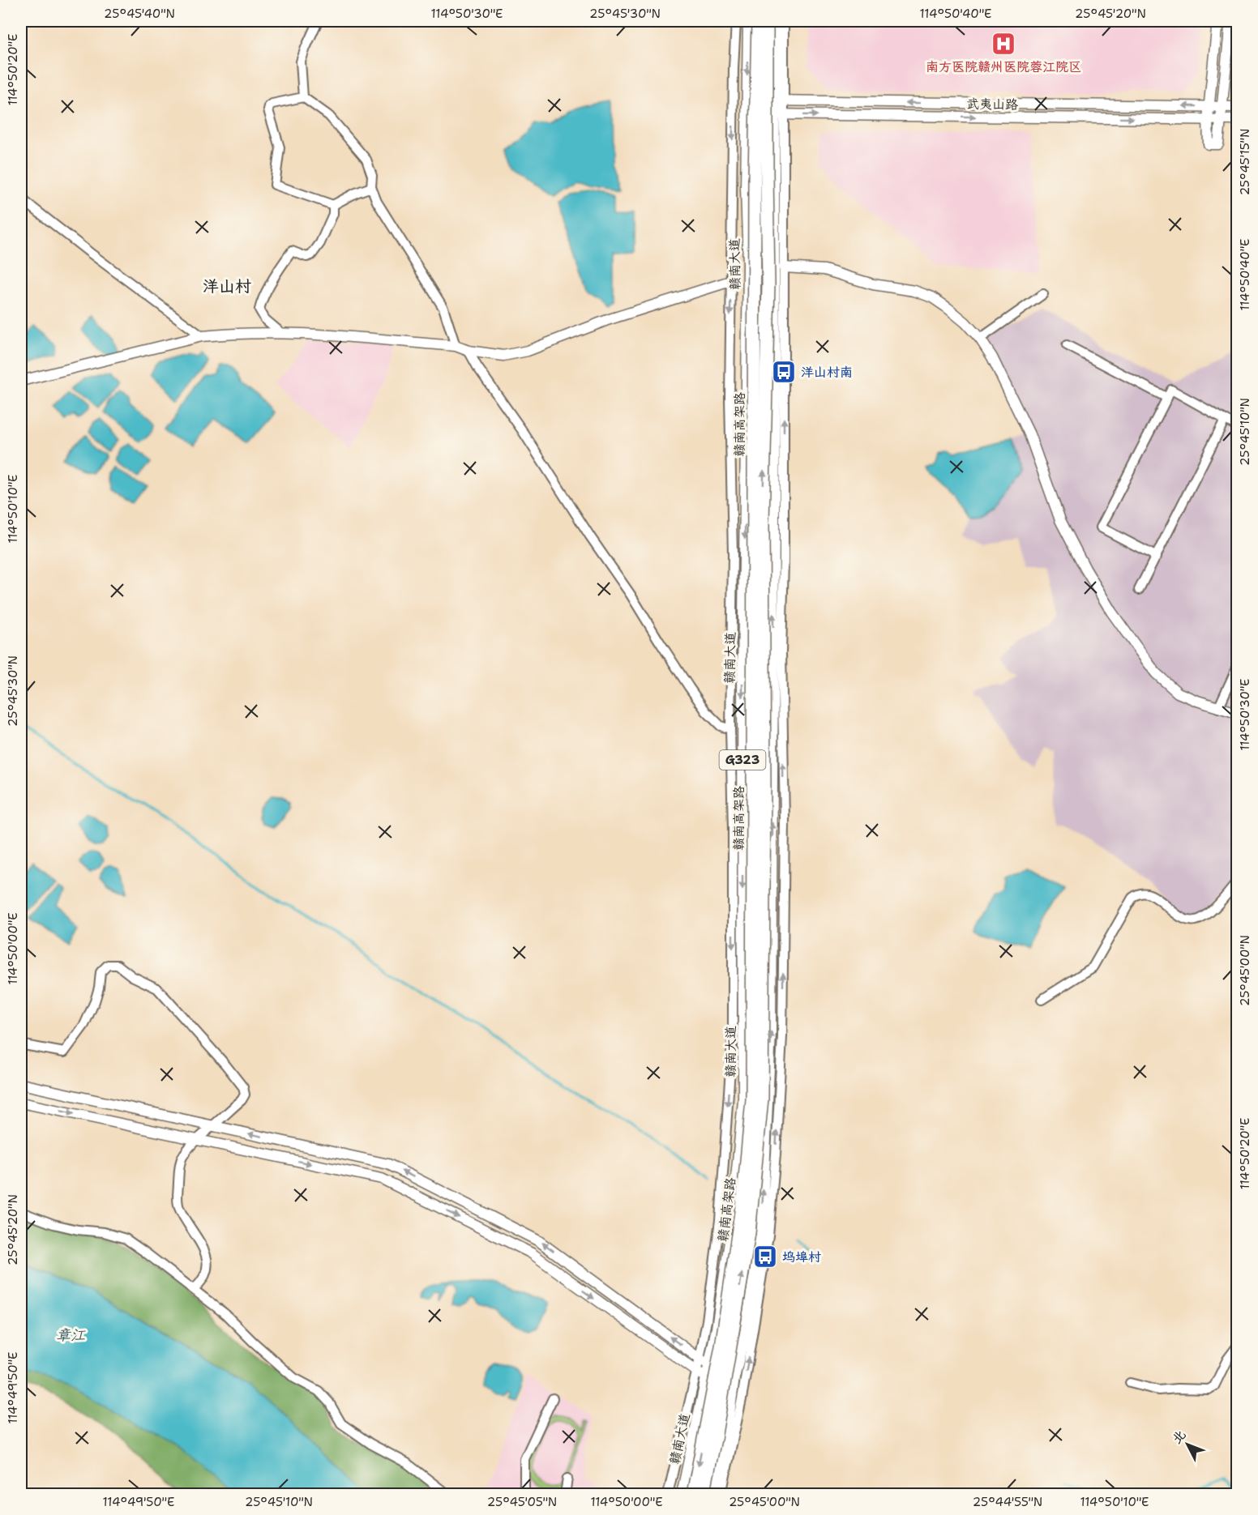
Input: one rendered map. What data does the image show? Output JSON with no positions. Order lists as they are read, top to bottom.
{
  "streets": {
    "highway": ["赣南高架路"],
    "main road": ["武夷山路", "赣南大道", "G323"]
  },
  "crossings": [
    ["武夷山路", "赣南大道"],
    ["武夷山路", "G323"]
  ],
  "districts": ["洋山村"],
  "water": ["章江"],
  "places": {
    "hospital": ["南方医院赣州医院蓉江院区"],
    "bus stop": ["洋山村南", "坞埠村"]
  },
  "north": "top left",
  "coordinates": [
    "25°45'40\"N",
    "114°50'30\"E",
    "25°45'30\"N",
    "114°50'40\"E",
    "25°45'20\"N",
    "114°50'20\"E",
    "25°45'15\"N",
    "25°45'10\"N",
    "114°50'10\"E",
    "114°50'00\"E",
    "25°45'00\"N",
    "114°49'50\"E",
    "25°45'05\"N",
    "25°44'55\"N"
  ]
}
